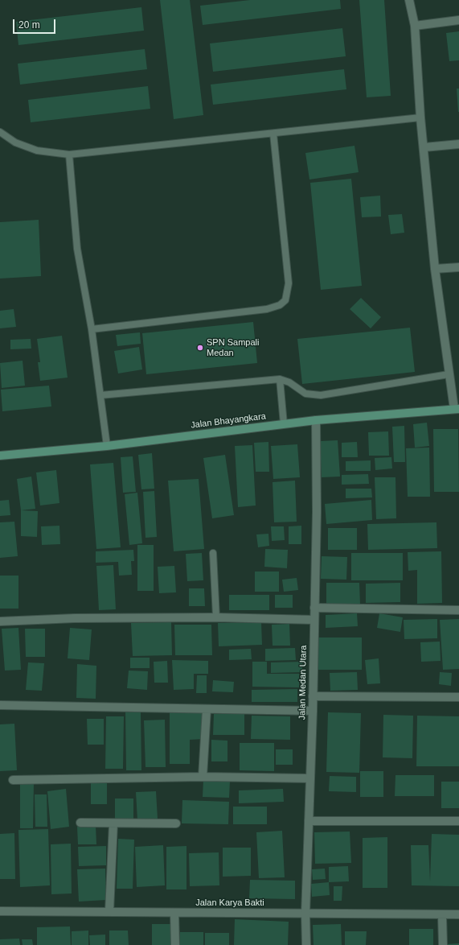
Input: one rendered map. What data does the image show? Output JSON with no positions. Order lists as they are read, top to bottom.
{
  "streets": {
    "main road": ["Jalan Bhayangkara"],
    "street": ["Jalan Medan Utara", "Jalan Karya Bakti"]
  },
  "crossings": [
    ["Jalan Bhayangkara", "Jalan Medan Utara"],
    ["Jalan Medan Utara", "Jalan Karya Bakti"]
  ],
  "places": ["SPN Sampali Medan"],
  "scale_bar": "20 m"
}
